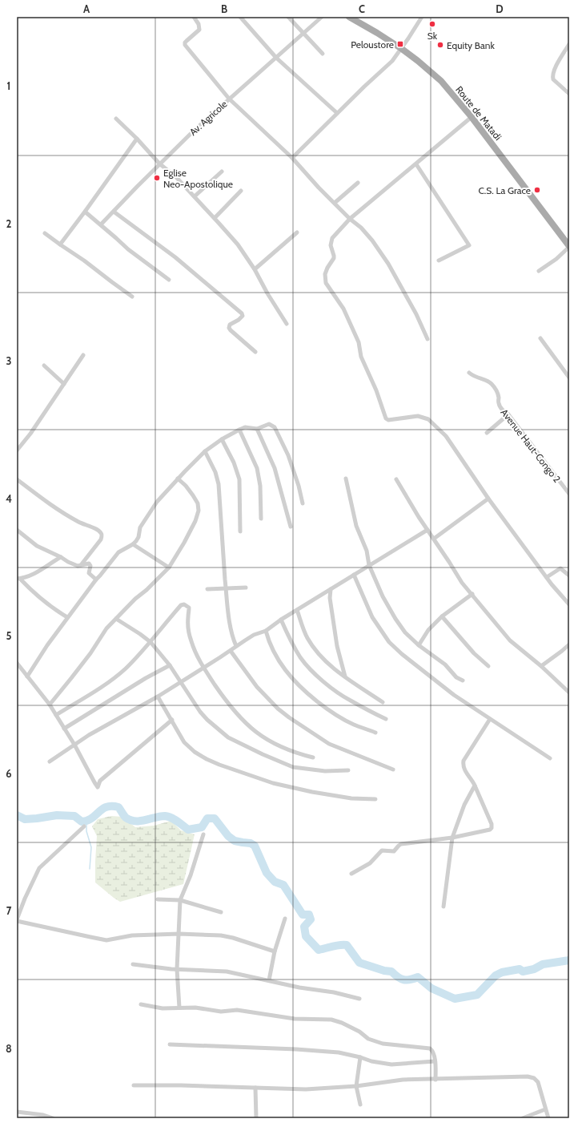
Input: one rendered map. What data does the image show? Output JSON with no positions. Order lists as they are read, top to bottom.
{
  "streets": {
    "main road": ["Route de Matadi"],
    "street": ["Av. Agricole", "Avenue Haut-Congo 2"]
  },
  "places": {
    "other": [
      "Sk",
      "Equity Bank",
      "Eglise Neo-Apostolique",
      "C.S. La Grace"
    ],
    "transit": ["Peloustore"]
  },
  "grid": {
    "columns": [
      "A",
      "B",
      "C",
      "D"
    ],
    "rows": [
      "1",
      "2",
      "3",
      "4",
      "5",
      "6",
      "7",
      "8"
    ]
  }
}
